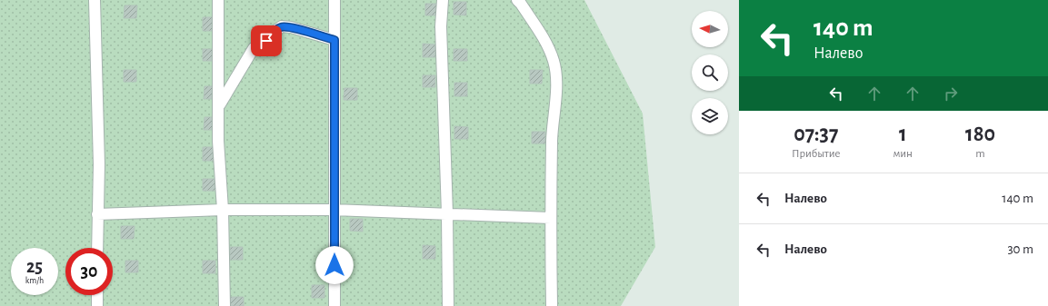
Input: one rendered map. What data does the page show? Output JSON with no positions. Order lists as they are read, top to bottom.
{
  "north": "left",
  "page": {
    "turn": ["140 m", "Налево"],
    "eta": [
      "07:37",
      "Прибытие",
      "1",
      "мин",
      "180",
      "m"
    ],
    "list": [
      {
        "name": "Налево",
        "value": "140 m"
      },
      {
        "name": "Налево",
        "value": "30 m"
      }
    ],
    "speed": "25 km/h",
    "limit": "30"
  }
}
